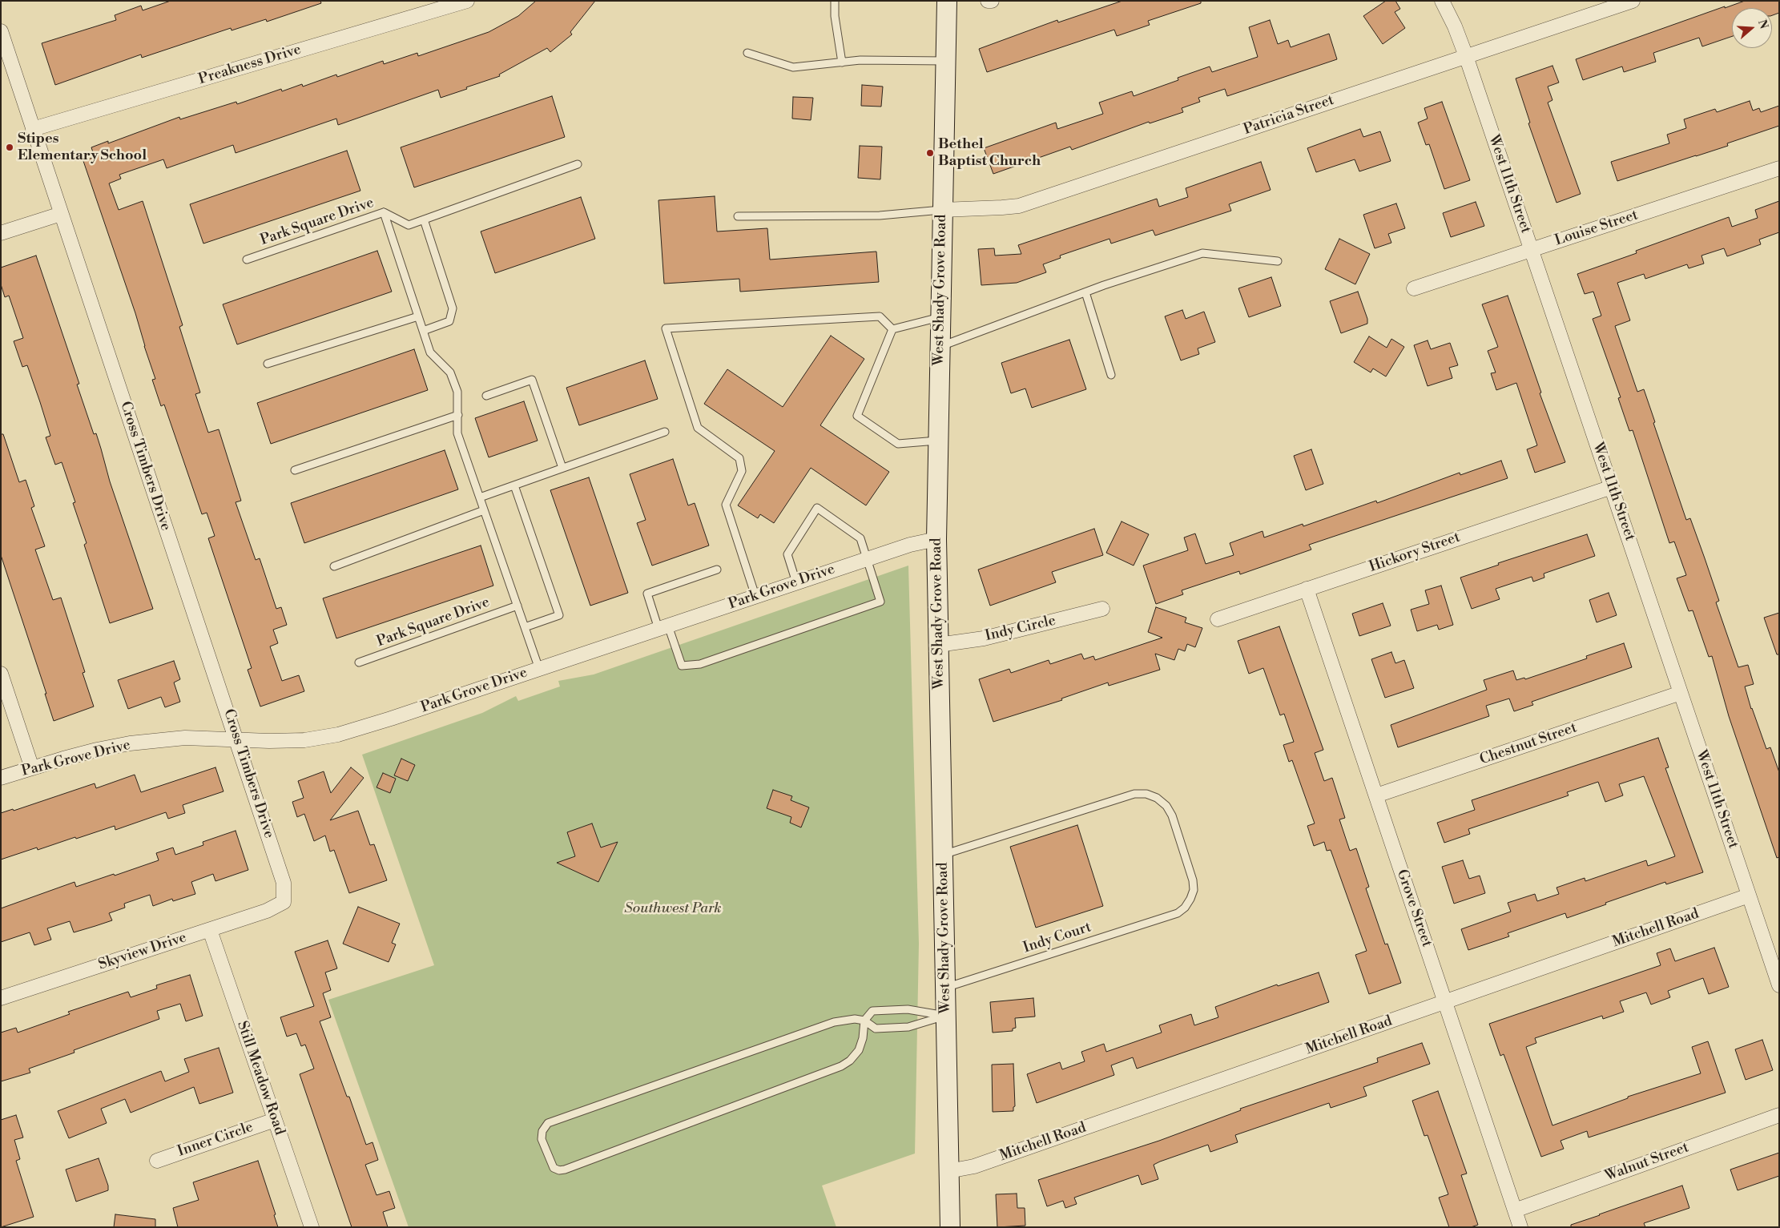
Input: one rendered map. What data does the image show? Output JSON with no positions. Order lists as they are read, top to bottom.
{
  "streets": {
    "main road": ["West Shady Grove Road"],
    "street": [
      "Preakness Drive",
      "Patricia Street",
      "West 11th Street",
      "Louise Street",
      "Cross Timbers Drive",
      "Hickory Street",
      "Park Grove Drive",
      "Indy Circle",
      "Chestnut Street",
      "Grove Street",
      "Mitchell Road",
      "Skyview Drive",
      "Still Meadow Road",
      "Inner Circle",
      "Walnut Street"
    ],
    "lane": ["Park Square Drive", "Indy Court"]
  },
  "crossings": [
    ["Preakness Drive", "Cross Timbers Drive"],
    ["Patricia Street", "West 11th Street"],
    ["Patricia Street", "West Shady Grove Road"],
    ["West 11th Street", "Louise Street"],
    ["West 11th Street", "Hickory Street"],
    ["West 11th Street", "Chestnut Street"],
    ["West 11th Street", "Mitchell Road"],
    ["Park Square Drive", "Park Grove Drive"],
    ["West Shady Grove Road", "Park Grove Drive"],
    ["West Shady Grove Road", "Indy Circle"],
    ["West Shady Grove Road", "Mitchell Road"],
    ["West Shady Grove Road", "Indy Court"],
    ["Cross Timbers Drive", "Park Grove Drive"],
    ["Cross Timbers Drive", "Skyview Drive"],
    ["Hickory Street", "Grove Street"],
    ["Chestnut Street", "Grove Street"],
    ["Grove Street", "Mitchell Road"],
    ["Grove Street", "Walnut Street"],
    ["Skyview Drive", "Still Meadow Road"],
    ["Still Meadow Road", "Inner Circle"]
  ],
  "parks": ["Southwest Park"],
  "places": ["Stipes Elementary School", "Bethel Baptist Church"],
  "north": "right"
}
